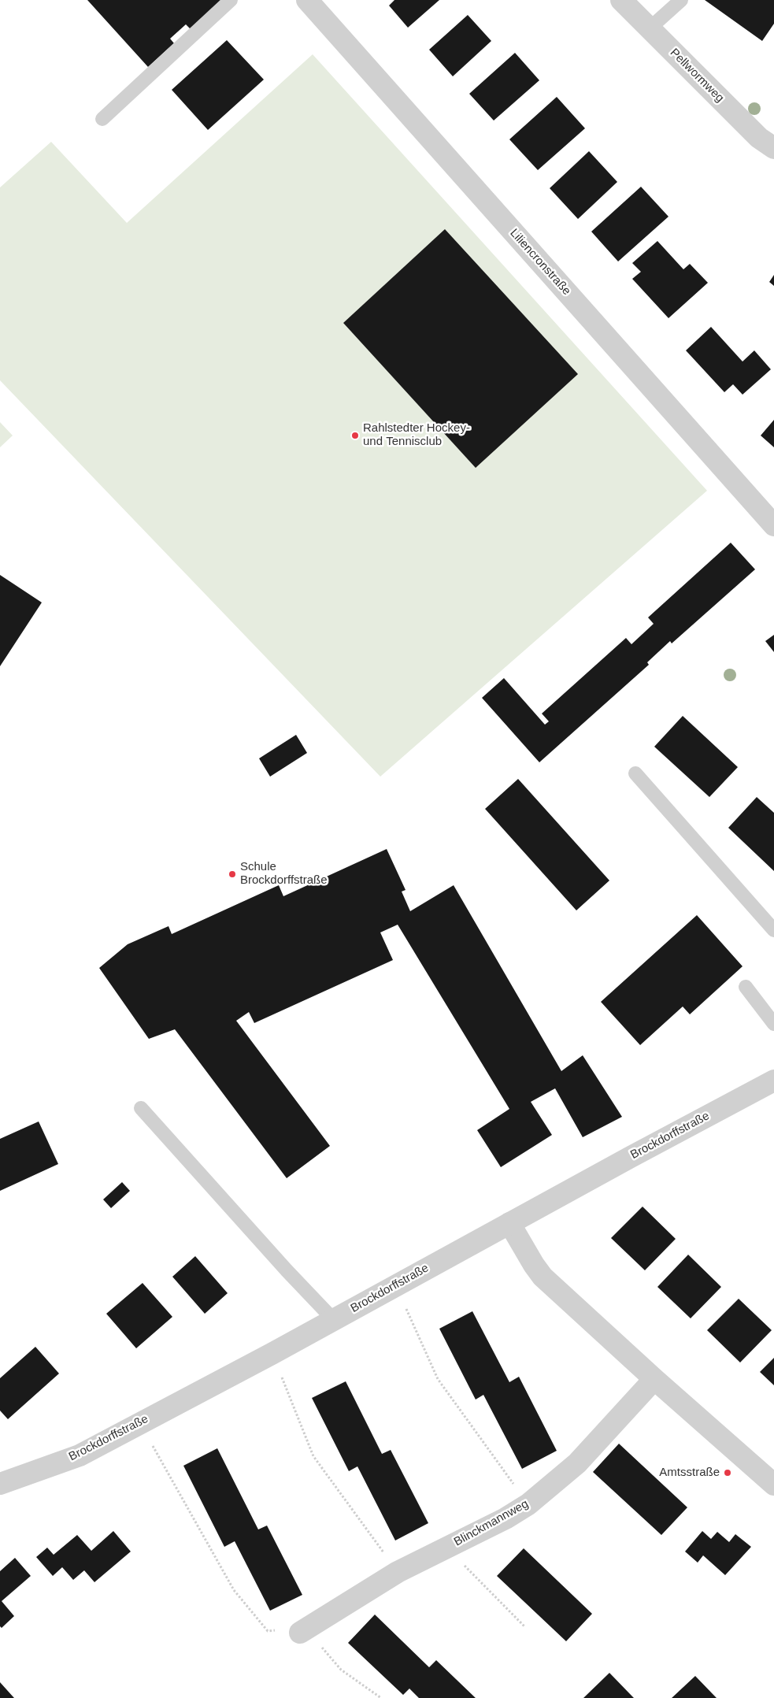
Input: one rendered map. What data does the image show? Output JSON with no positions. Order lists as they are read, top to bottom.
{
  "streets": {
    "street": [
      "Pellwormweg",
      "Liliencronstraße",
      "Brockdorffstraße",
      "Blinckmannweg"
    ]
  },
  "places": ["Rahlstedter Hockey- und Tennisclub", "Schule Brockdorffstraße", "Amtsstraße"]
}
